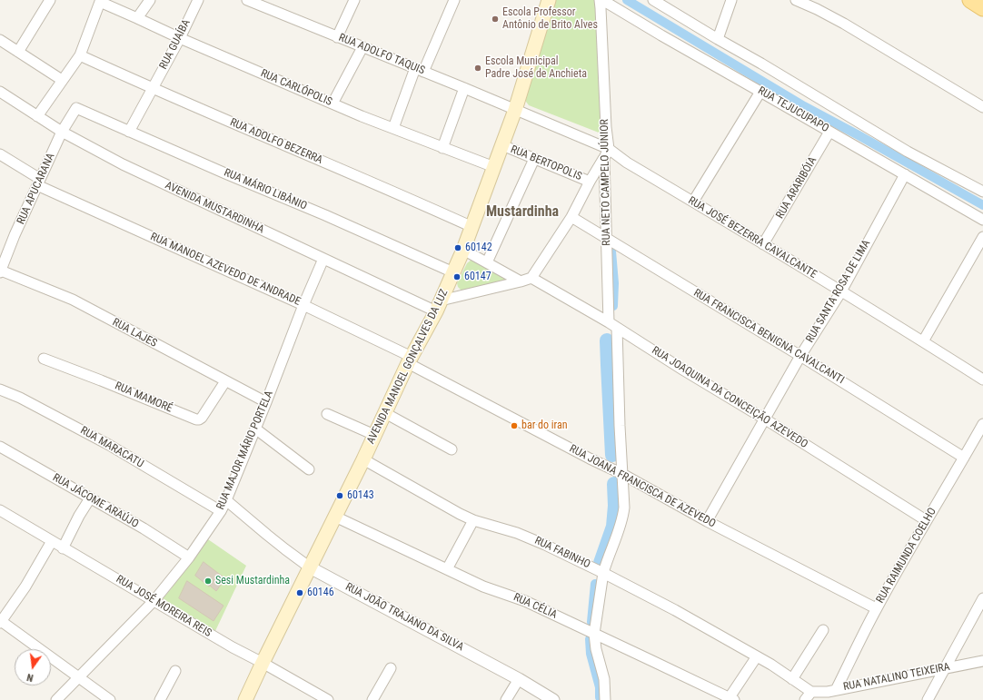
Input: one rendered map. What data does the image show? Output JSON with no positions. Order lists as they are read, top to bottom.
{
  "streets": {
    "main road": ["AVENIDA MANOEL GONÇALVES DA LUZ"],
    "street": [
      "RUA GUAÍBA",
      "RUA ADOLFO TAQUIS",
      "RUA CARLÓPOLIS",
      "RUA TEJUCUPAPO",
      "RUA ADOLFO BEZERRA",
      "RUA BERTOPOLIS",
      "RUA NETO CAMPELO JÚNIOR",
      "RUA ARARIBÓIA",
      "RUA APUCARANA",
      "RUA MÁRIO LIBÂNIO",
      "AVENIDA MUSTARDINHA",
      "RUA JOSÉ BEZERRA CAVALCANTE",
      "RUA MANOEL AZEVEDO DE ANDRADE",
      "RUA SANTA ROSA DE LIMA",
      "RUA LAJES",
      "RUA FRANCISCA BENIGNA CAVALCANTI",
      "RUA MAMORÉ",
      "RUA JOAQUINA DA CONCEIÇÃO AZEVEDO",
      "RUA MARACATU",
      "RUA MAJOR MÁRIO PORTELA",
      "RUA JOANA FRANCISCA DE AZEVEDO",
      "RUA JÁCOME ARAÚJO",
      "RUA FABINHO",
      "RUA RAIMUNDA COELHO",
      "RUA JOSÉ MOREIRA REIS",
      "RUA CÉLIA",
      "RUA JOÃO TRAJANO DA SILVA",
      "RUA NATALINO TEIXEIRA"
    ]
  },
  "crossings": [
    ["RUA GUAÍBA", "RUA CARLÓPOLIS"],
    ["RUA GUAÍBA", "RUA ADOLFO BEZERRA"],
    ["RUA GUAÍBA", "RUA MÁRIO LIBÂNIO"],
    ["RUA ADOLFO TAQUIS", "RUA JOSÉ BEZERRA CAVALCANTE"],
    ["RUA ADOLFO TAQUIS", "AVENIDA MANOEL GONÇALVES DA LUZ"],
    ["RUA CARLÓPOLIS", "RUA ADOLFO BEZERRA"],
    ["RUA CARLÓPOLIS", "AVENIDA MANOEL GONÇALVES DA LUZ"],
    ["RUA TEJUCUPAPO", "RUA ARARIBÓIA"],
    ["RUA TEJUCUPAPO", "RUA SANTA ROSA DE LIMA"],
    ["RUA ADOLFO BEZERRA", "AVENIDA MANOEL GONÇALVES DA LUZ"],
    ["RUA BERTOPOLIS", "AVENIDA MANOEL GONÇALVES DA LUZ"],
    ["RUA NETO CAMPELO JÚNIOR", "RUA JOSÉ BEZERRA CAVALCANTE"],
    ["RUA NETO CAMPELO JÚNIOR", "RUA FRANCISCA BENIGNA CAVALCANTI"],
    ["RUA NETO CAMPELO JÚNIOR", "RUA JOAQUINA DA CONCEIÇÃO AZEVEDO"],
    ["RUA NETO CAMPELO JÚNIOR", "RUA JOANA FRANCISCA DE AZEVEDO"],
    ["RUA NETO CAMPELO JÚNIOR", "RUA FABINHO"],
    ["RUA NETO CAMPELO JÚNIOR", "RUA CÉLIA"],
    ["RUA ARARIBÓIA", "RUA JOSÉ BEZERRA CAVALCANTE"],
    ["RUA APUCARANA", "RUA MÁRIO LIBÂNIO"],
    ["RUA APUCARANA", "AVENIDA MUSTARDINHA"],
    ["RUA APUCARANA", "RUA MANOEL AZEVEDO DE ANDRADE"],
    ["RUA APUCARANA", "RUA LAJES"],
    ["RUA MÁRIO LIBÂNIO", "AVENIDA MANOEL GONÇALVES DA LUZ"],
    ["AVENIDA MUSTARDINHA", "AVENIDA MANOEL GONÇALVES DA LUZ"],
    ["AVENIDA MUSTARDINHA", "RUA MAJOR MÁRIO PORTELA"],
    ["RUA JOSÉ BEZERRA CAVALCANTE", "RUA SANTA ROSA DE LIMA"],
    ["RUA JOSÉ BEZERRA CAVALCANTE", "AVENIDA MANOEL GONÇALVES DA LUZ"],
    ["RUA MANOEL AZEVEDO DE ANDRADE", "AVENIDA MANOEL GONÇALVES DA LUZ"],
    ["RUA MANOEL AZEVEDO DE ANDRADE", "RUA MAJOR MÁRIO PORTELA"],
    ["RUA MANOEL AZEVEDO DE ANDRADE", "RUA JOANA FRANCISCA DE AZEVEDO"],
    ["RUA SANTA ROSA DE LIMA", "RUA FRANCISCA BENIGNA CAVALCANTI"],
    ["RUA SANTA ROSA DE LIMA", "RUA JOAQUINA DA CONCEIÇÃO AZEVEDO"],
    ["RUA SANTA ROSA DE LIMA", "RUA JOANA FRANCISCA DE AZEVEDO"],
    ["RUA LAJES", "RUA MAMORÉ"],
    ["RUA LAJES", "RUA MAJOR MÁRIO PORTELA"],
    ["RUA FRANCISCA BENIGNA CAVALCANTI", "RUA RAIMUNDA COELHO"],
    ["AVENIDA MANOEL GONÇALVES DA LUZ", "RUA JOANA FRANCISCA DE AZEVEDO"],
    ["AVENIDA MANOEL GONÇALVES DA LUZ", "RUA FABINHO"],
    ["AVENIDA MANOEL GONÇALVES DA LUZ", "RUA JOSÉ MOREIRA REIS"],
    ["AVENIDA MANOEL GONÇALVES DA LUZ", "RUA CÉLIA"],
    ["AVENIDA MANOEL GONÇALVES DA LUZ", "RUA JOÃO TRAJANO DA SILVA"],
    ["RUA JOAQUINA DA CONCEIÇÃO AZEVEDO", "RUA RAIMUNDA COELHO"],
    ["RUA MARACATU", "RUA MAJOR MÁRIO PORTELA"],
    ["RUA MAJOR MÁRIO PORTELA", "RUA JÁCOME ARAÚJO"],
    ["RUA MAJOR MÁRIO PORTELA", "RUA JOSÉ MOREIRA REIS"],
    ["RUA MAJOR MÁRIO PORTELA", "RUA JOÃO TRAJANO DA SILVA"],
    ["RUA JOANA FRANCISCA DE AZEVEDO", "RUA RAIMUNDA COELHO"],
    ["RUA FABINHO", "RUA NATALINO TEIXEIRA"],
    ["RUA RAIMUNDA COELHO", "RUA NATALINO TEIXEIRA"]
  ],
  "districts": ["Mustardinha"],
  "places": [
    "Escola Professor Antônio de Brito Alves",
    "Escola Municipal Padre José de Anchieta",
    "60142",
    "60147",
    "bar do iran",
    "60143",
    "Sesi Mustardinha",
    "60146"
  ],
  "north": "bottom"
}
